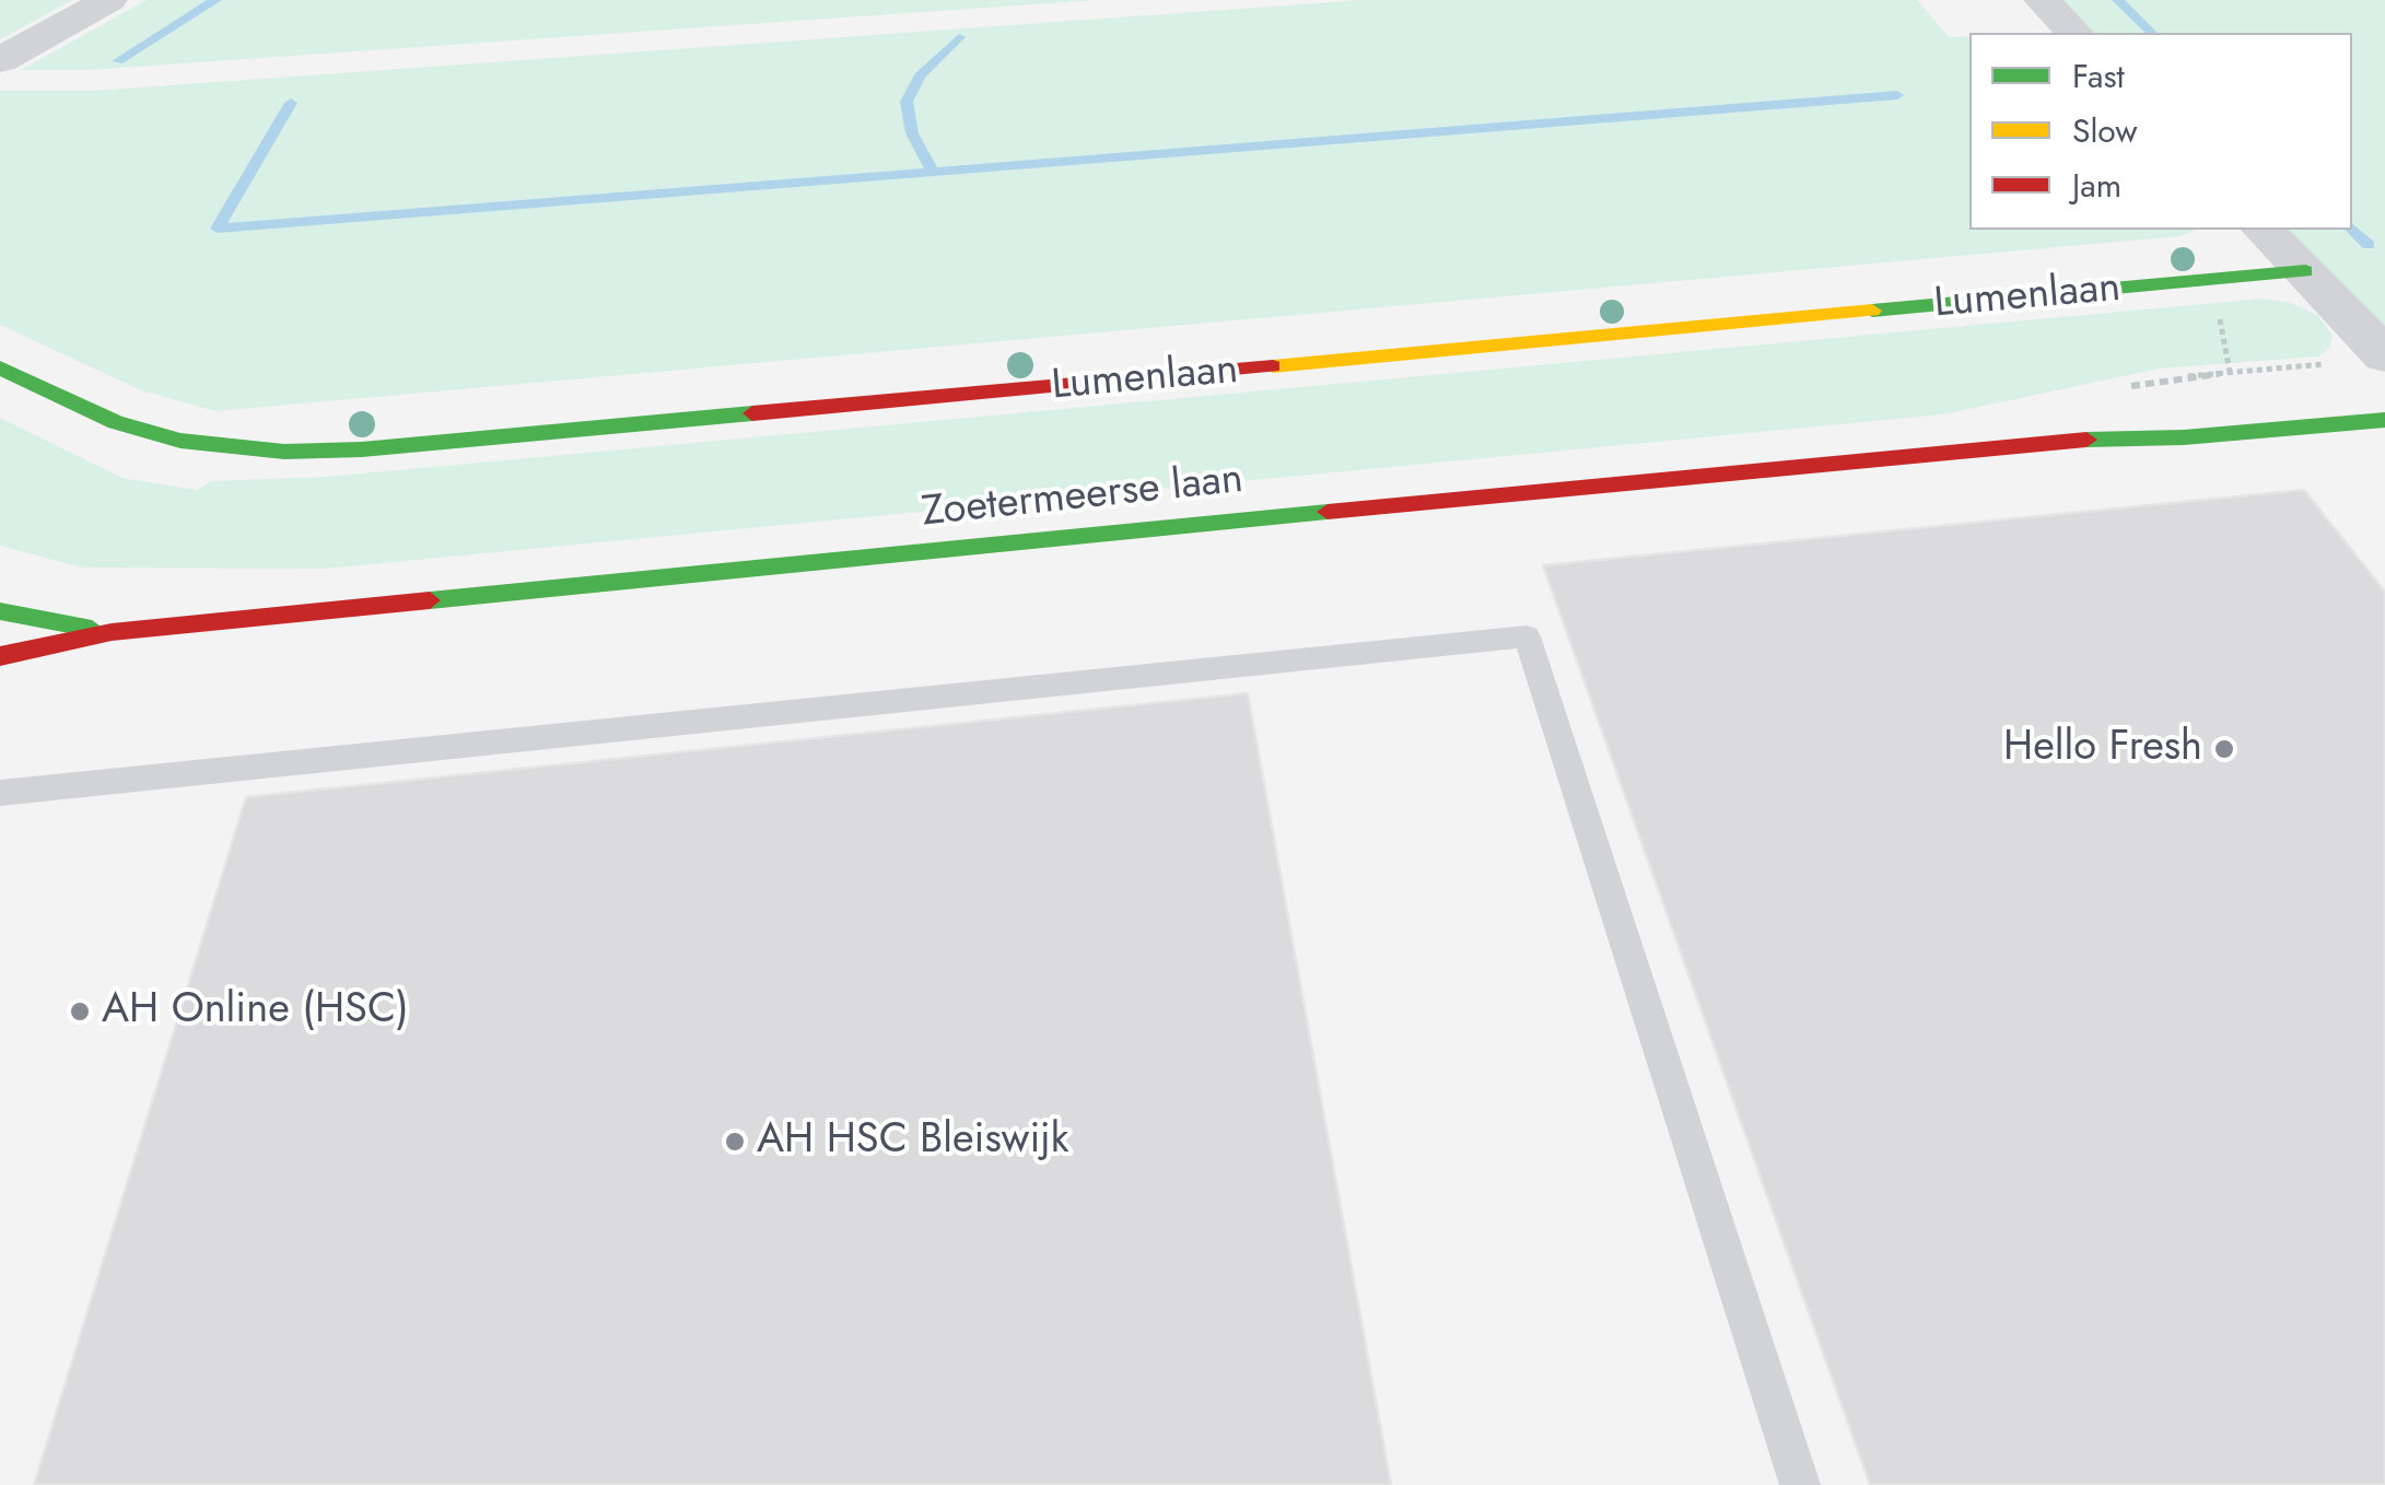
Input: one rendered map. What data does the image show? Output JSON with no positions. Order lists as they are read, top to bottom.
{
  "streets": {
    "street": ["Lumenlaan", "Zoetermeerse laan"]
  },
  "places": ["Hello Fresh", "AH Online (HSC)", "AH HSC Bleiswijk"],
  "legend": ["Fast", "Slow", "Jam"]
}
